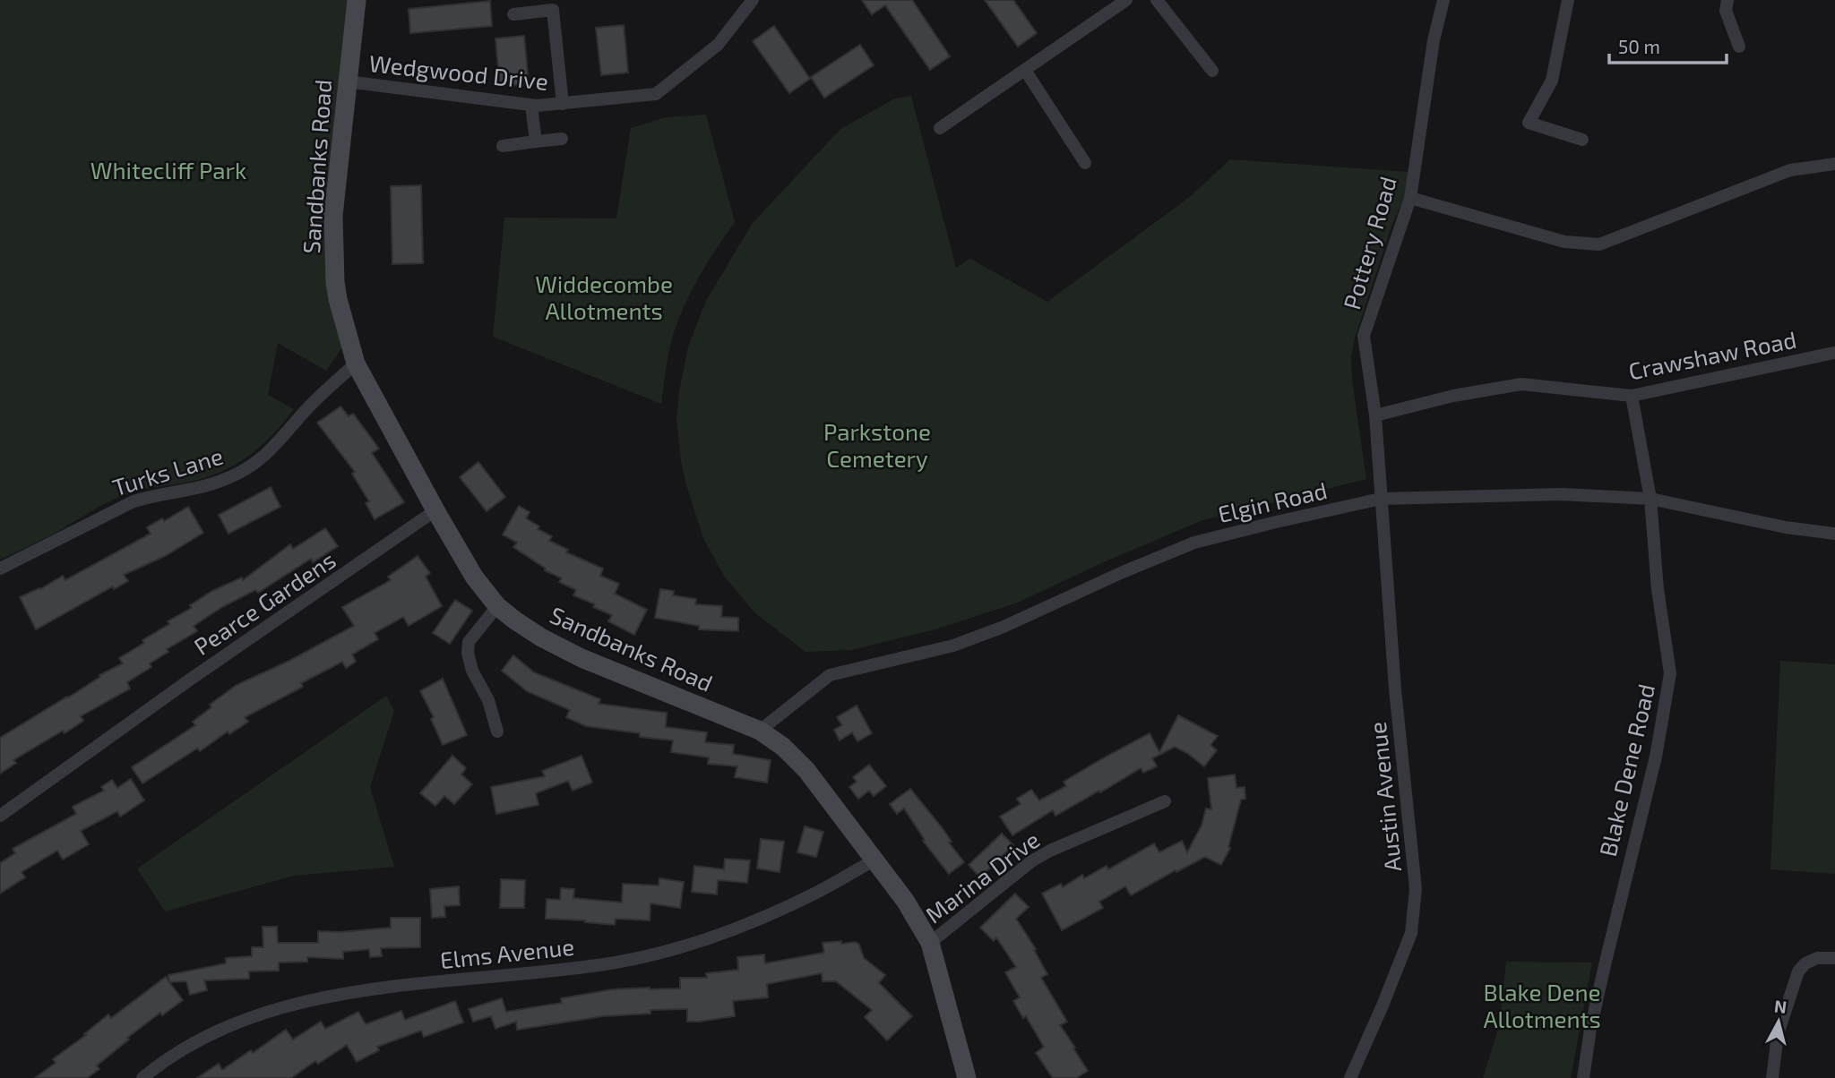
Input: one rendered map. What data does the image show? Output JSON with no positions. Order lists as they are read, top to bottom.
{
  "streets": {
    "main road": ["Sandbanks Road"],
    "street": [
      "Wedgwood Drive",
      "Pottery Road",
      "Crawshaw Road",
      "Turks Lane",
      "Elgin Road",
      "Pearce Gardens",
      "Blake Dene Road",
      "Austin Avenue",
      "Marina Drive",
      "Elms Avenue"
    ]
  },
  "crossings": [
    ["Wedgwood Drive", "Sandbanks Road"],
    ["Sandbanks Road", "Turks Lane"],
    ["Sandbanks Road", "Elgin Road"],
    ["Sandbanks Road", "Pearce Gardens"],
    ["Sandbanks Road", "Marina Drive"],
    ["Sandbanks Road", "Elms Avenue"],
    ["Pottery Road", "Crawshaw Road"],
    ["Pottery Road", "Elgin Road"],
    ["Pottery Road", "Austin Avenue"],
    ["Crawshaw Road", "Blake Dene Road"],
    ["Elgin Road", "Blake Dene Road"],
    ["Elgin Road", "Austin Avenue"]
  ],
  "parks": [
    "Whitecliff Park",
    "Widdecombe Allotments",
    "Parkstone Cemetery",
    "Blake Dene Allotments"
  ],
  "scale_bar": "50 m",
  "north": "top"
}
